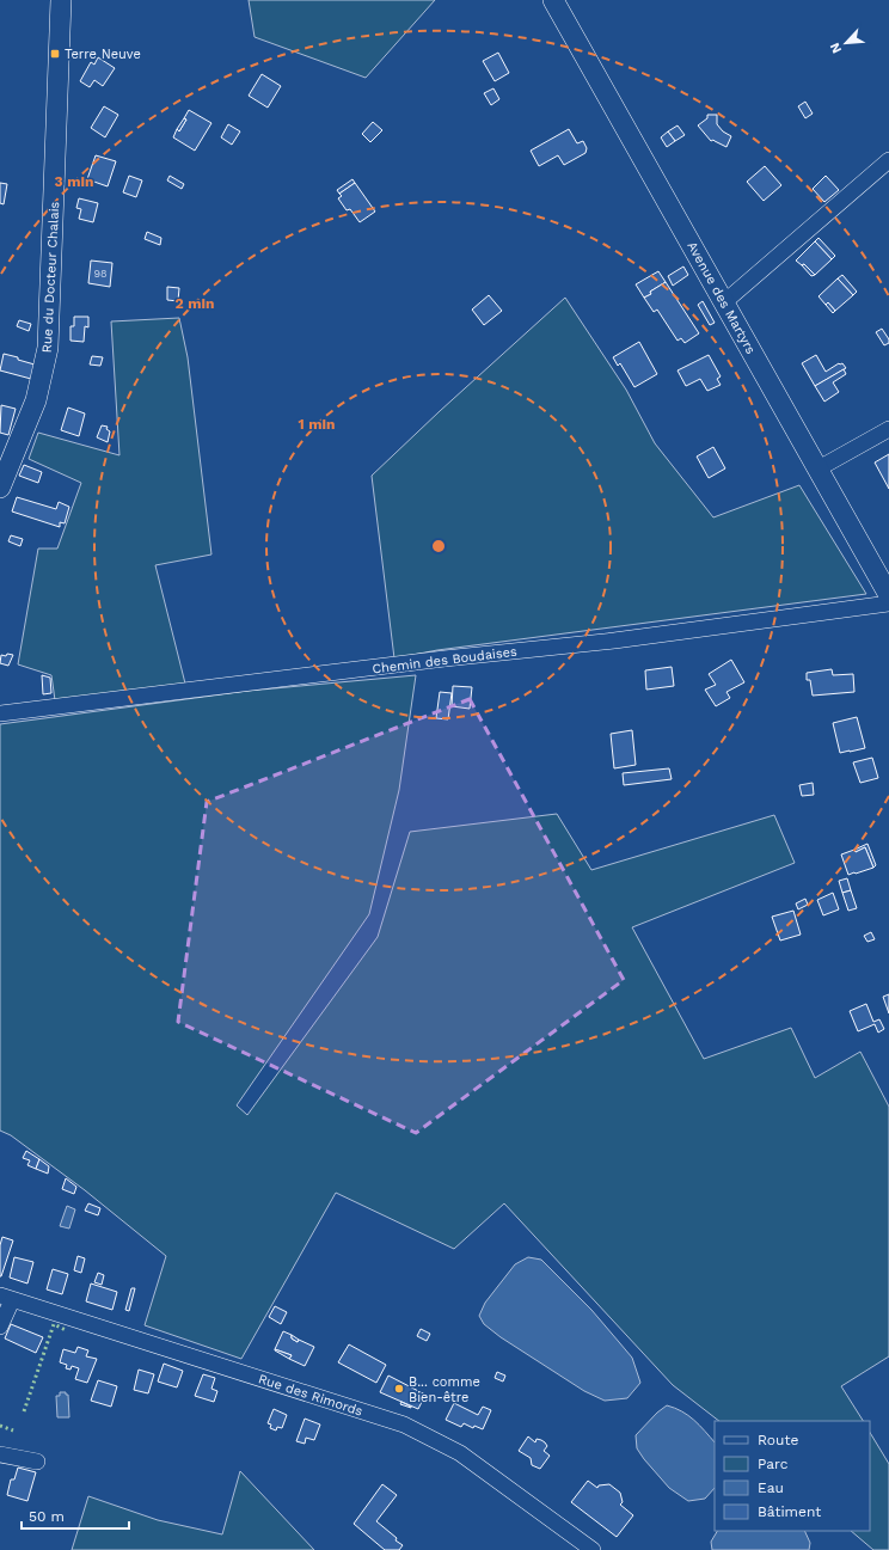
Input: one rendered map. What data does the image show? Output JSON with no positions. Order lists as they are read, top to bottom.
{
  "streets": {
    "main road": ["Rue du Docteur Chalais", "Avenue des Martyrs"],
    "street": ["Chemin des Boudaises", "Rue des Rimords"]
  },
  "places": {
    "transit": ["Terre Neuve"],
    "other": ["B... comme Bien-être"]
  },
  "house_numbers": ["98"],
  "legend": [
    "Route",
    "Parc",
    "Eau",
    "Bâtiment"
  ],
  "scale_bar": "50 m",
  "north": "bottom left",
  "rings": ["3 min", "2 min", "1 min"]
}
